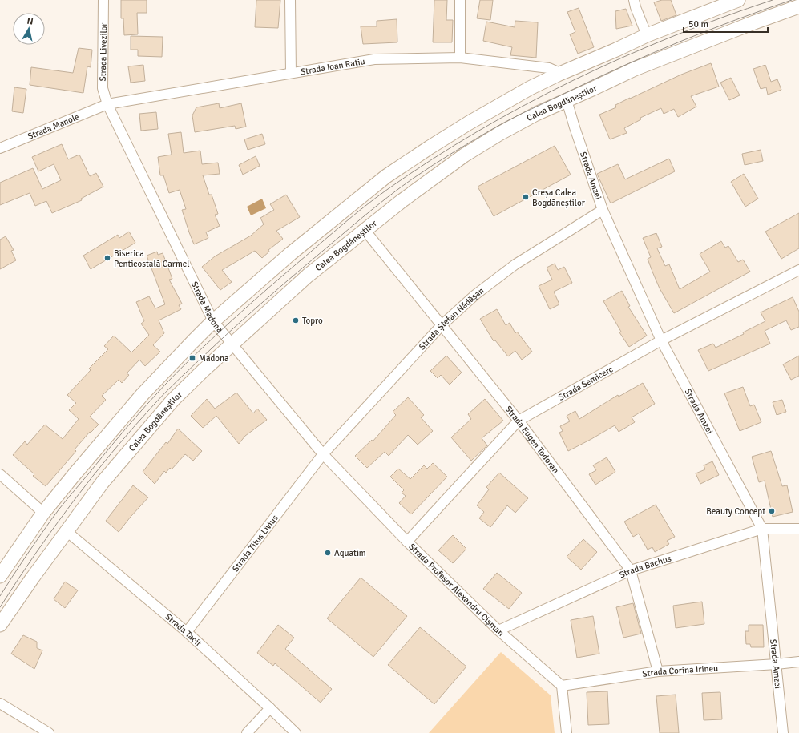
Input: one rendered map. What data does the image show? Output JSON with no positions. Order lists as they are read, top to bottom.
{
  "streets": {
    "main road": ["Calea Bogdăneștilor"],
    "street": [
      "Strada Livezilor",
      "Strada Ioan Rațiu",
      "Strada Manole",
      "Strada Amzei",
      "Strada Madona",
      "Strada Ștefan Nădășan",
      "Strada Semicerc",
      "Strada Eugen Todoran",
      "Strada Titus Livius",
      "Strada Bachus",
      "Strada Profesor Alexandru Cișman",
      "Strada Tacit",
      "Strada Corina Irineu"
    ]
  },
  "crossings": [
    ["Strada Livezilor", "Strada Ioan Rațiu"],
    ["Strada Livezilor", "Strada Manole"],
    ["Strada Livezilor", "Strada Madona"],
    ["Strada Ioan Rațiu", "Strada Manole"],
    ["Strada Ioan Rațiu", "Strada Madona"],
    ["Calea Bogdăneștilor", "Strada Amzei"],
    ["Calea Bogdăneștilor", "Strada Madona"],
    ["Calea Bogdăneștilor", "Strada Eugen Todoran"],
    ["Calea Bogdăneștilor", "Strada Tacit"],
    ["Strada Manole", "Strada Madona"],
    ["Strada Amzei", "Strada Ștefan Nădășan"],
    ["Strada Amzei", "Strada Semicerc"],
    ["Strada Amzei", "Strada Bachus"],
    ["Strada Amzei", "Strada Corina Irineu"],
    ["Strada Madona", "Strada Ștefan Nădășan"],
    ["Strada Madona", "Strada Titus Livius"],
    ["Strada Madona", "Strada Profesor Alexandru Cișman"],
    ["Strada Ștefan Nădășan", "Strada Eugen Todoran"],
    ["Strada Ștefan Nădășan", "Strada Titus Livius"],
    ["Strada Ștefan Nădășan", "Strada Profesor Alexandru Cișman"],
    ["Strada Semicerc", "Strada Eugen Todoran"],
    ["Strada Semicerc", "Strada Profesor Alexandru Cișman"],
    ["Strada Eugen Todoran", "Strada Bachus"],
    ["Strada Eugen Todoran", "Strada Corina Irineu"],
    ["Strada Titus Livius", "Strada Profesor Alexandru Cișman"],
    ["Strada Titus Livius", "Strada Tacit"],
    ["Strada Bachus", "Strada Profesor Alexandru Cișman"],
    ["Strada Profesor Alexandru Cișman", "Strada Corina Irineu"]
  ],
  "places": {
    "other": [
      "Creșa Calea Bogdăneștilor",
      "Biserica Penticostală Carmel",
      "Topro",
      "Beauty Concept",
      "Aquatim"
    ],
    "transit": ["Madona"]
  },
  "scale_bar": "50 m",
  "north": "top"
}
